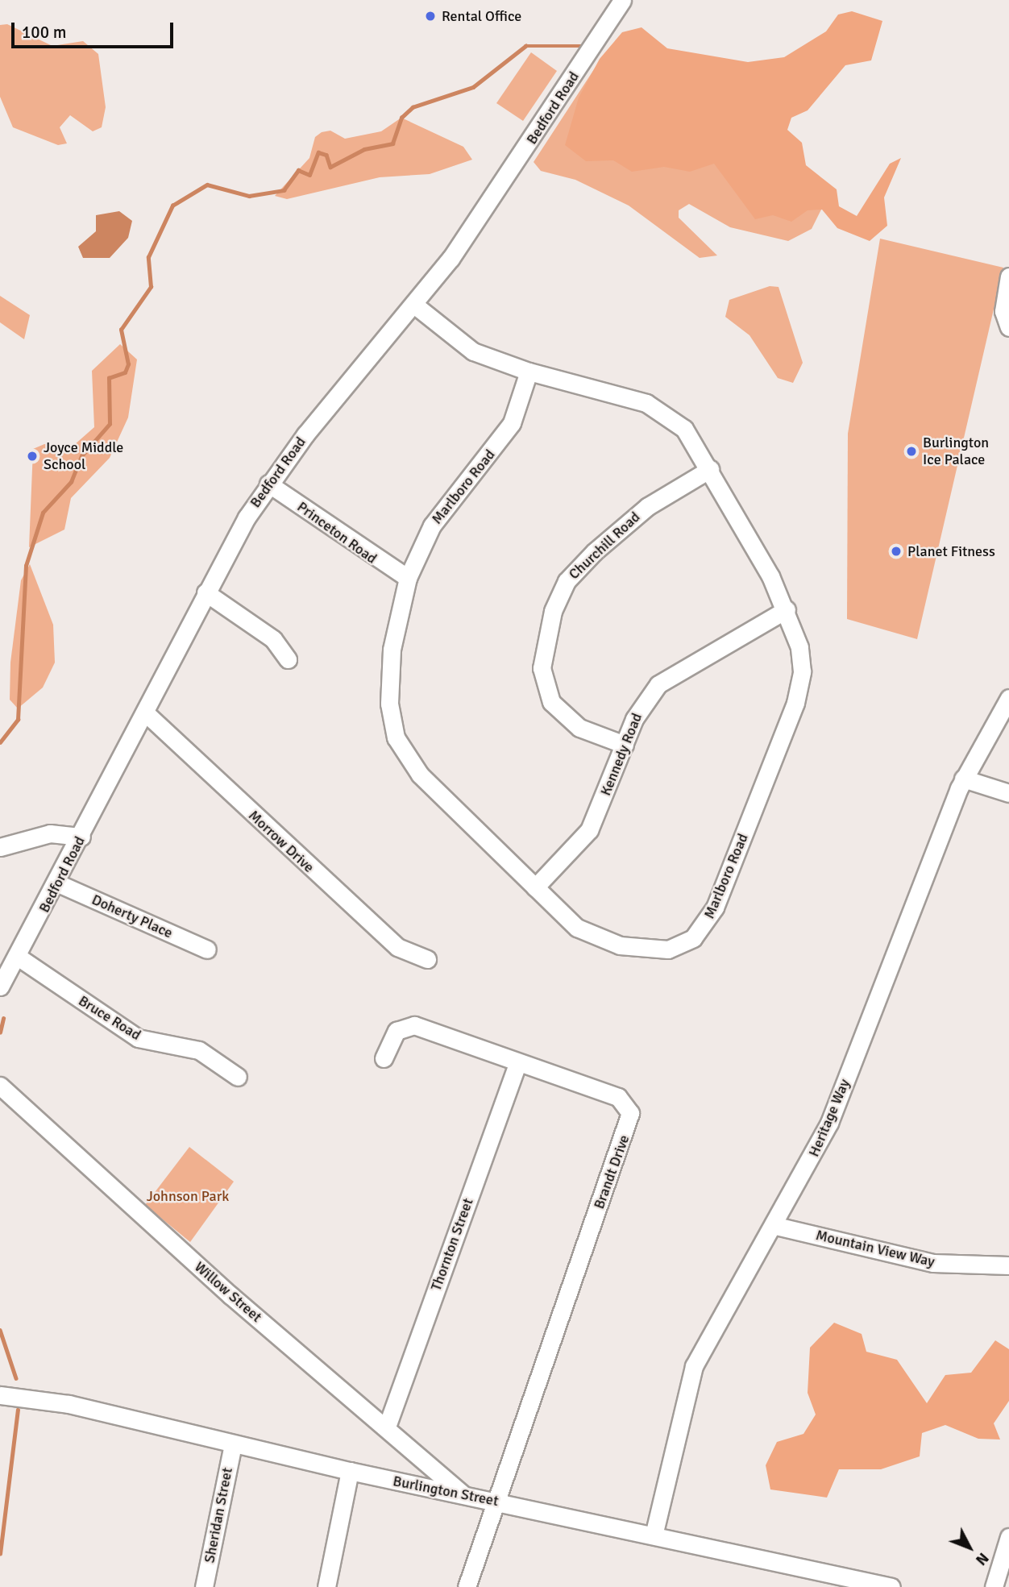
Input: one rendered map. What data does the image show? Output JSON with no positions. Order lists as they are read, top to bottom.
{
  "streets": {
    "street": [
      "Bedford Road",
      "Marlboro Road",
      "Princeton Road",
      "Churchill Road",
      "Kennedy Road",
      "Morrow Drive",
      "Doherty Place",
      "Bruce Road",
      "Heritage Way",
      "Brandt Drive",
      "Thornton Street",
      "Mountain View Way",
      "Willow Street",
      "Burlington Street",
      "Sheridan Street"
    ]
  },
  "crossings": [
    ["Bedford Road", "Marlboro Road"],
    ["Bedford Road", "Princeton Road"],
    ["Bedford Road", "Morrow Drive"],
    ["Bedford Road", "Doherty Place"],
    ["Bedford Road", "Bruce Road"],
    ["Marlboro Road", "Princeton Road"],
    ["Marlboro Road", "Churchill Road"],
    ["Marlboro Road", "Kennedy Road"],
    ["Churchill Road", "Kennedy Road"],
    ["Heritage Way", "Mountain View Way"],
    ["Heritage Way", "Burlington Street"],
    ["Brandt Drive", "Thornton Street"],
    ["Brandt Drive", "Burlington Street"],
    ["Thornton Street", "Willow Street"],
    ["Willow Street", "Burlington Street"],
    ["Burlington Street", "Sheridan Street"]
  ],
  "parks": ["Johnson Park"],
  "places": [
    "Rental Office",
    "Burlington Ice Palace",
    "Joyce Middle School",
    "Planet Fitness"
  ],
  "scale_bar": "100 m",
  "north": "bottom right"
}
